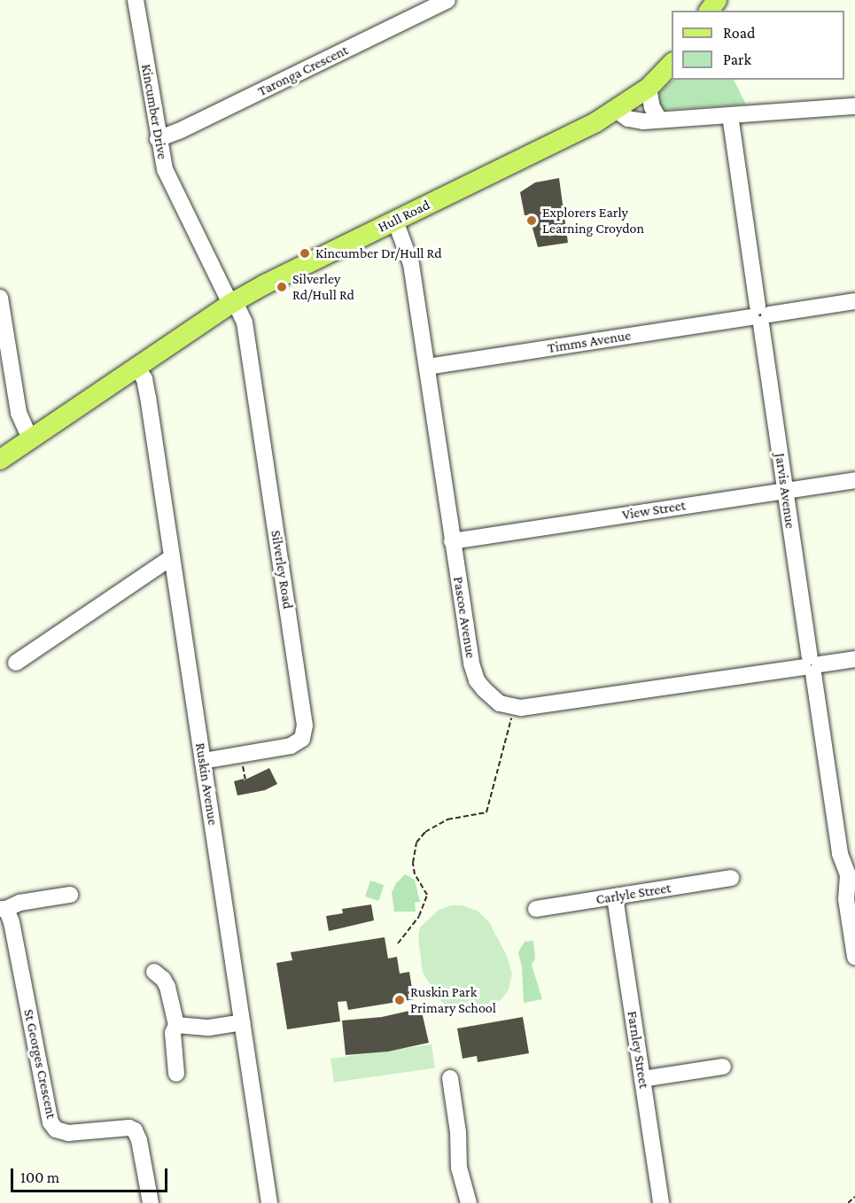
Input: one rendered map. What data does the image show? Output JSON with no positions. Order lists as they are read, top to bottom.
{
  "streets": {
    "main road": ["Hull Road"],
    "street": [
      "Taronga Crescent",
      "Kincumber Drive",
      "Timms Avenue",
      "Jarvis Avenue",
      "View Street",
      "Silverley Road",
      "Pascoe Avenue",
      "Ruskin Avenue",
      "Carlyle Street",
      "Farnley Street",
      "St Georges Crescent"
    ]
  },
  "crossings": [
    ["Taronga Crescent", "Kincumber Drive"],
    ["Kincumber Drive", "Hull Road"],
    ["Kincumber Drive", "Silverley Road"],
    ["Hull Road", "Silverley Road"],
    ["Hull Road", "Pascoe Avenue"],
    ["Hull Road", "Ruskin Avenue"],
    ["Timms Avenue", "Jarvis Avenue"],
    ["Timms Avenue", "Pascoe Avenue"],
    ["Jarvis Avenue", "View Street"],
    ["View Street", "Pascoe Avenue"],
    ["Silverley Road", "Ruskin Avenue"],
    ["Carlyle Street", "Farnley Street"]
  ],
  "places": [
    "Explorers Early Learning Croydon",
    "Kincumber Dr/Hull Rd",
    "Silverley Rd/Hull Rd",
    "Ruskin Park Primary School"
  ],
  "legend": ["Road", "Park"],
  "scale_bar": "100 m"
}
